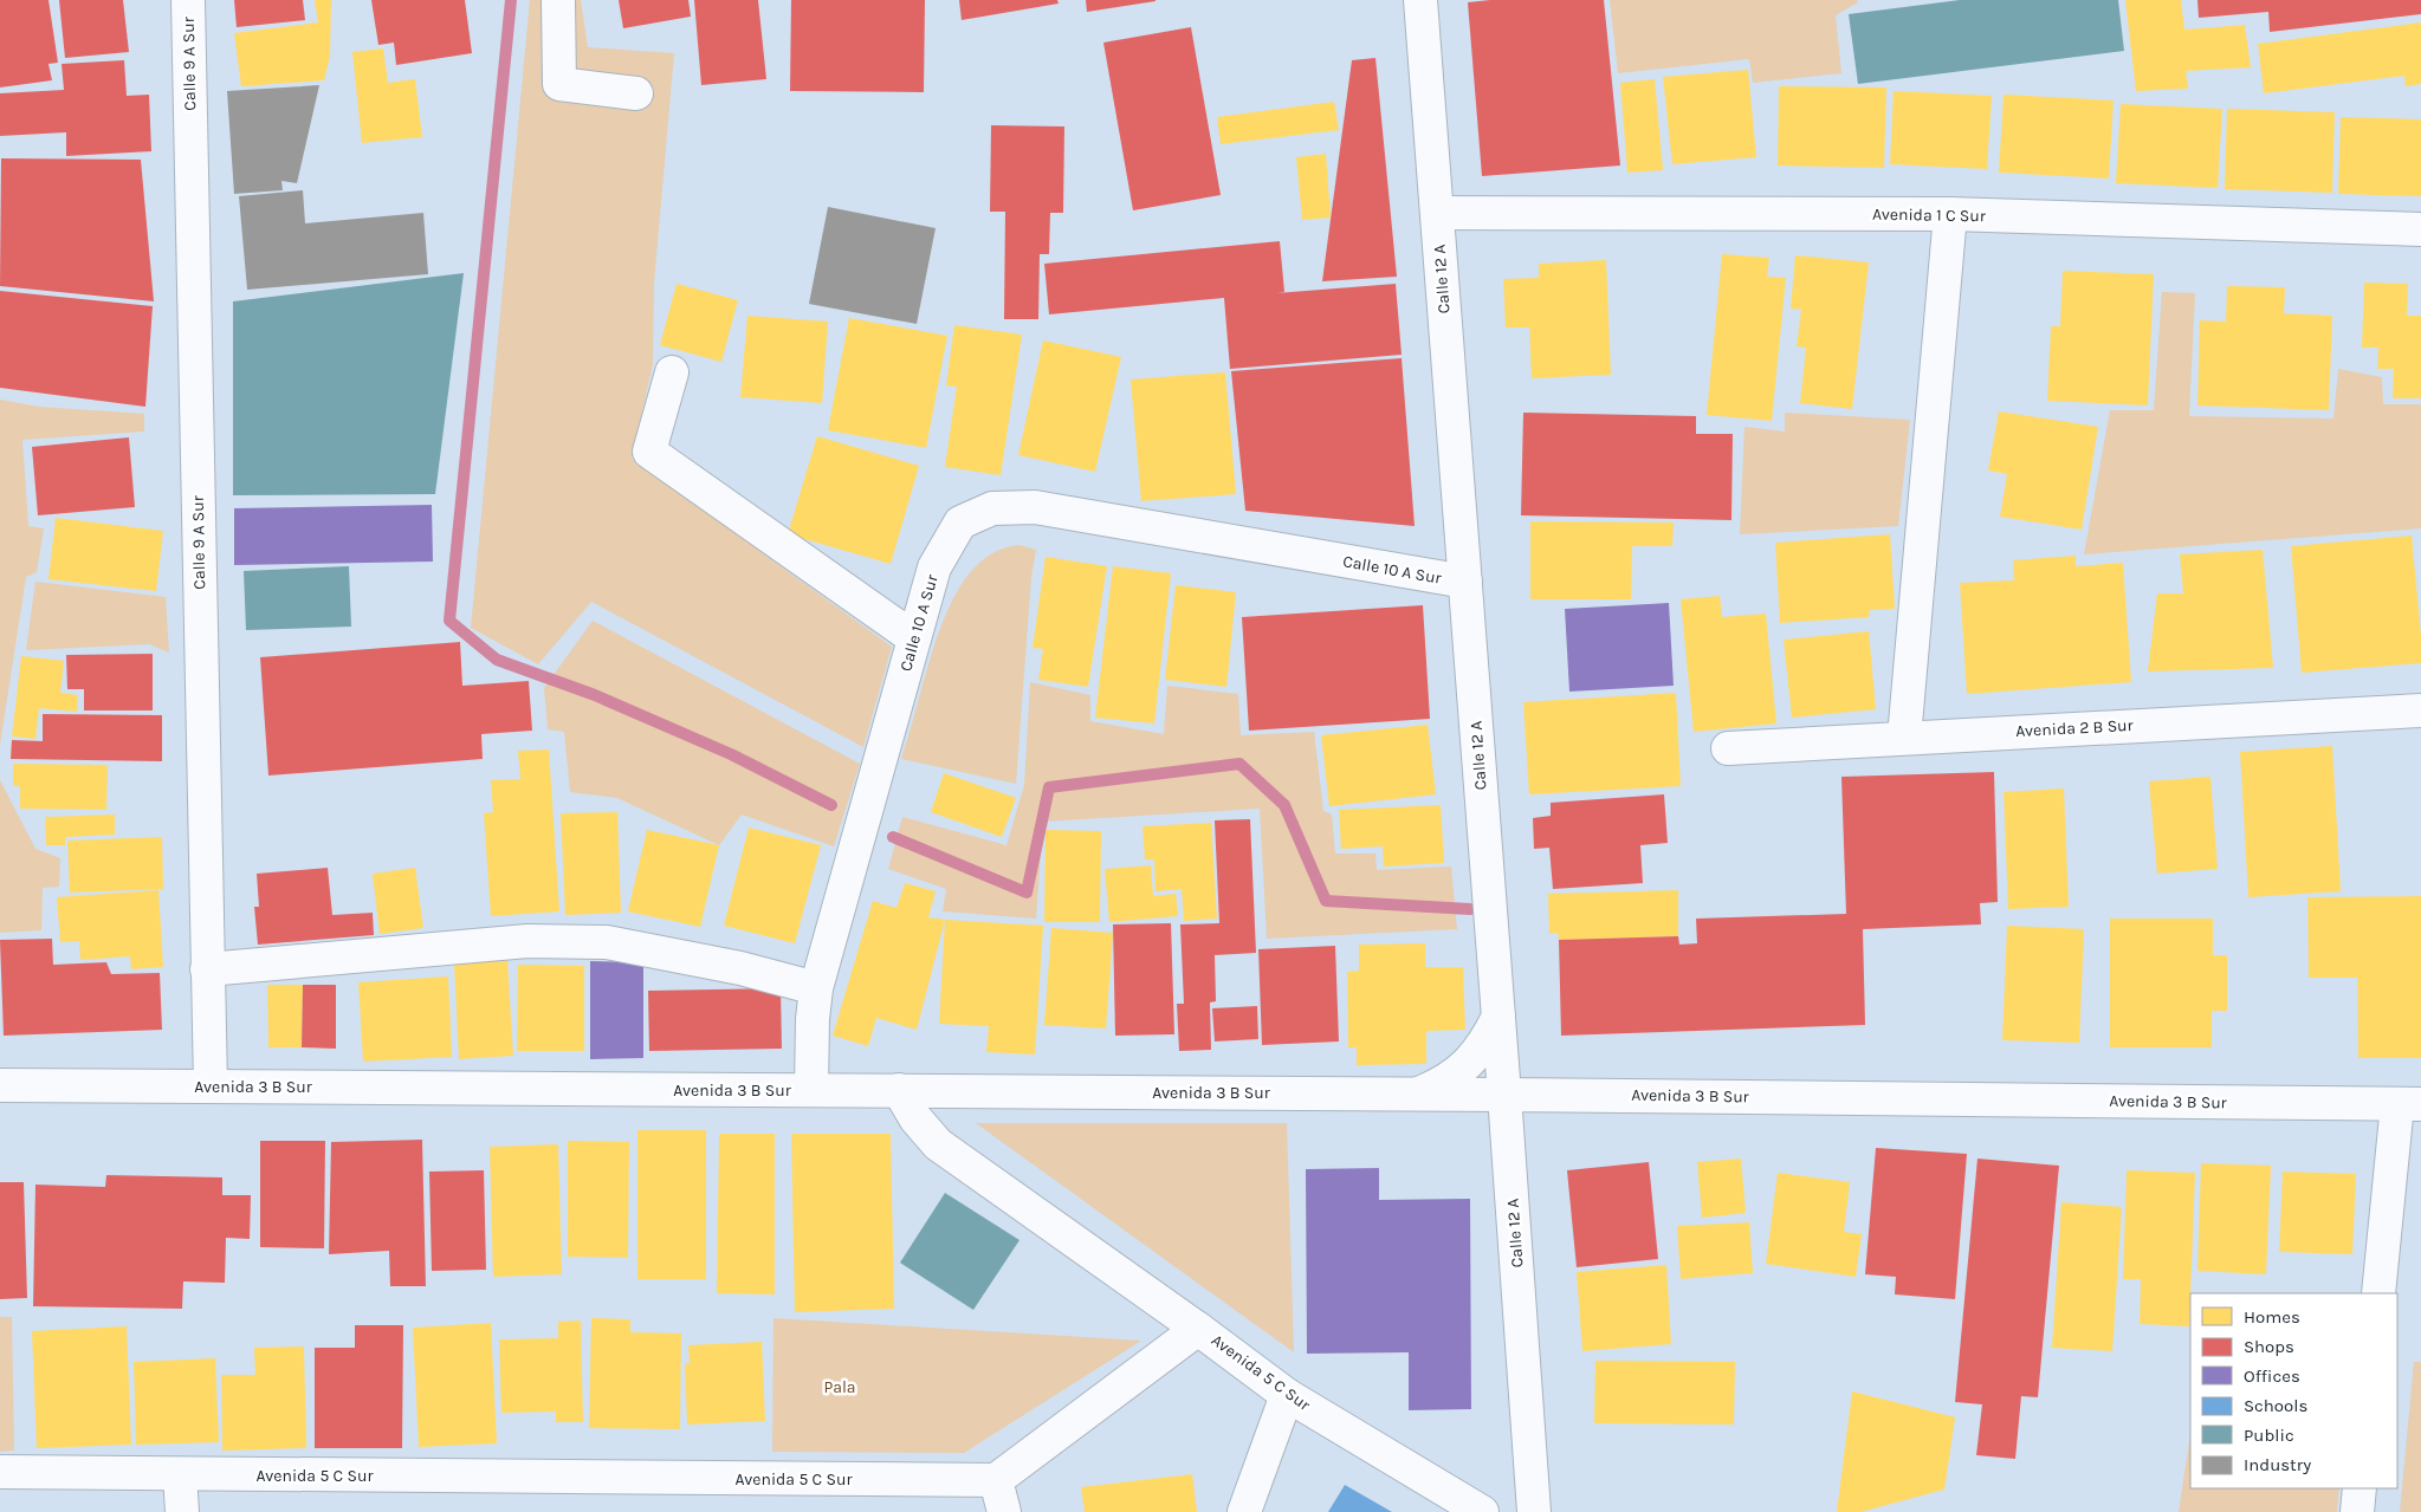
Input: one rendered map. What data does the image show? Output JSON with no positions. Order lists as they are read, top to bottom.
{
  "streets": {
    "street": [
      "Calle 9 A Sur",
      "Avenida 1 C Sur",
      "Calle 12 A",
      "Calle 10 A Sur",
      "Avenida 2 B Sur",
      "Avenida 3 B Sur",
      "Avenida 5 C Sur"
    ]
  },
  "crossings": [
    ["Calle 9 A Sur", "Avenida 3 B Sur"],
    ["Avenida 1 C Sur", "Calle 12 A"],
    ["Calle 12 A", "Calle 10 A Sur"],
    ["Calle 12 A", "Avenida 3 B Sur"],
    ["Calle 10 A Sur", "Avenida 3 B Sur"]
  ],
  "parks": ["Pala"],
  "legend": [
    "Homes",
    "Shops",
    "Offices",
    "Schools",
    "Public",
    "Industry"
  ]
}
